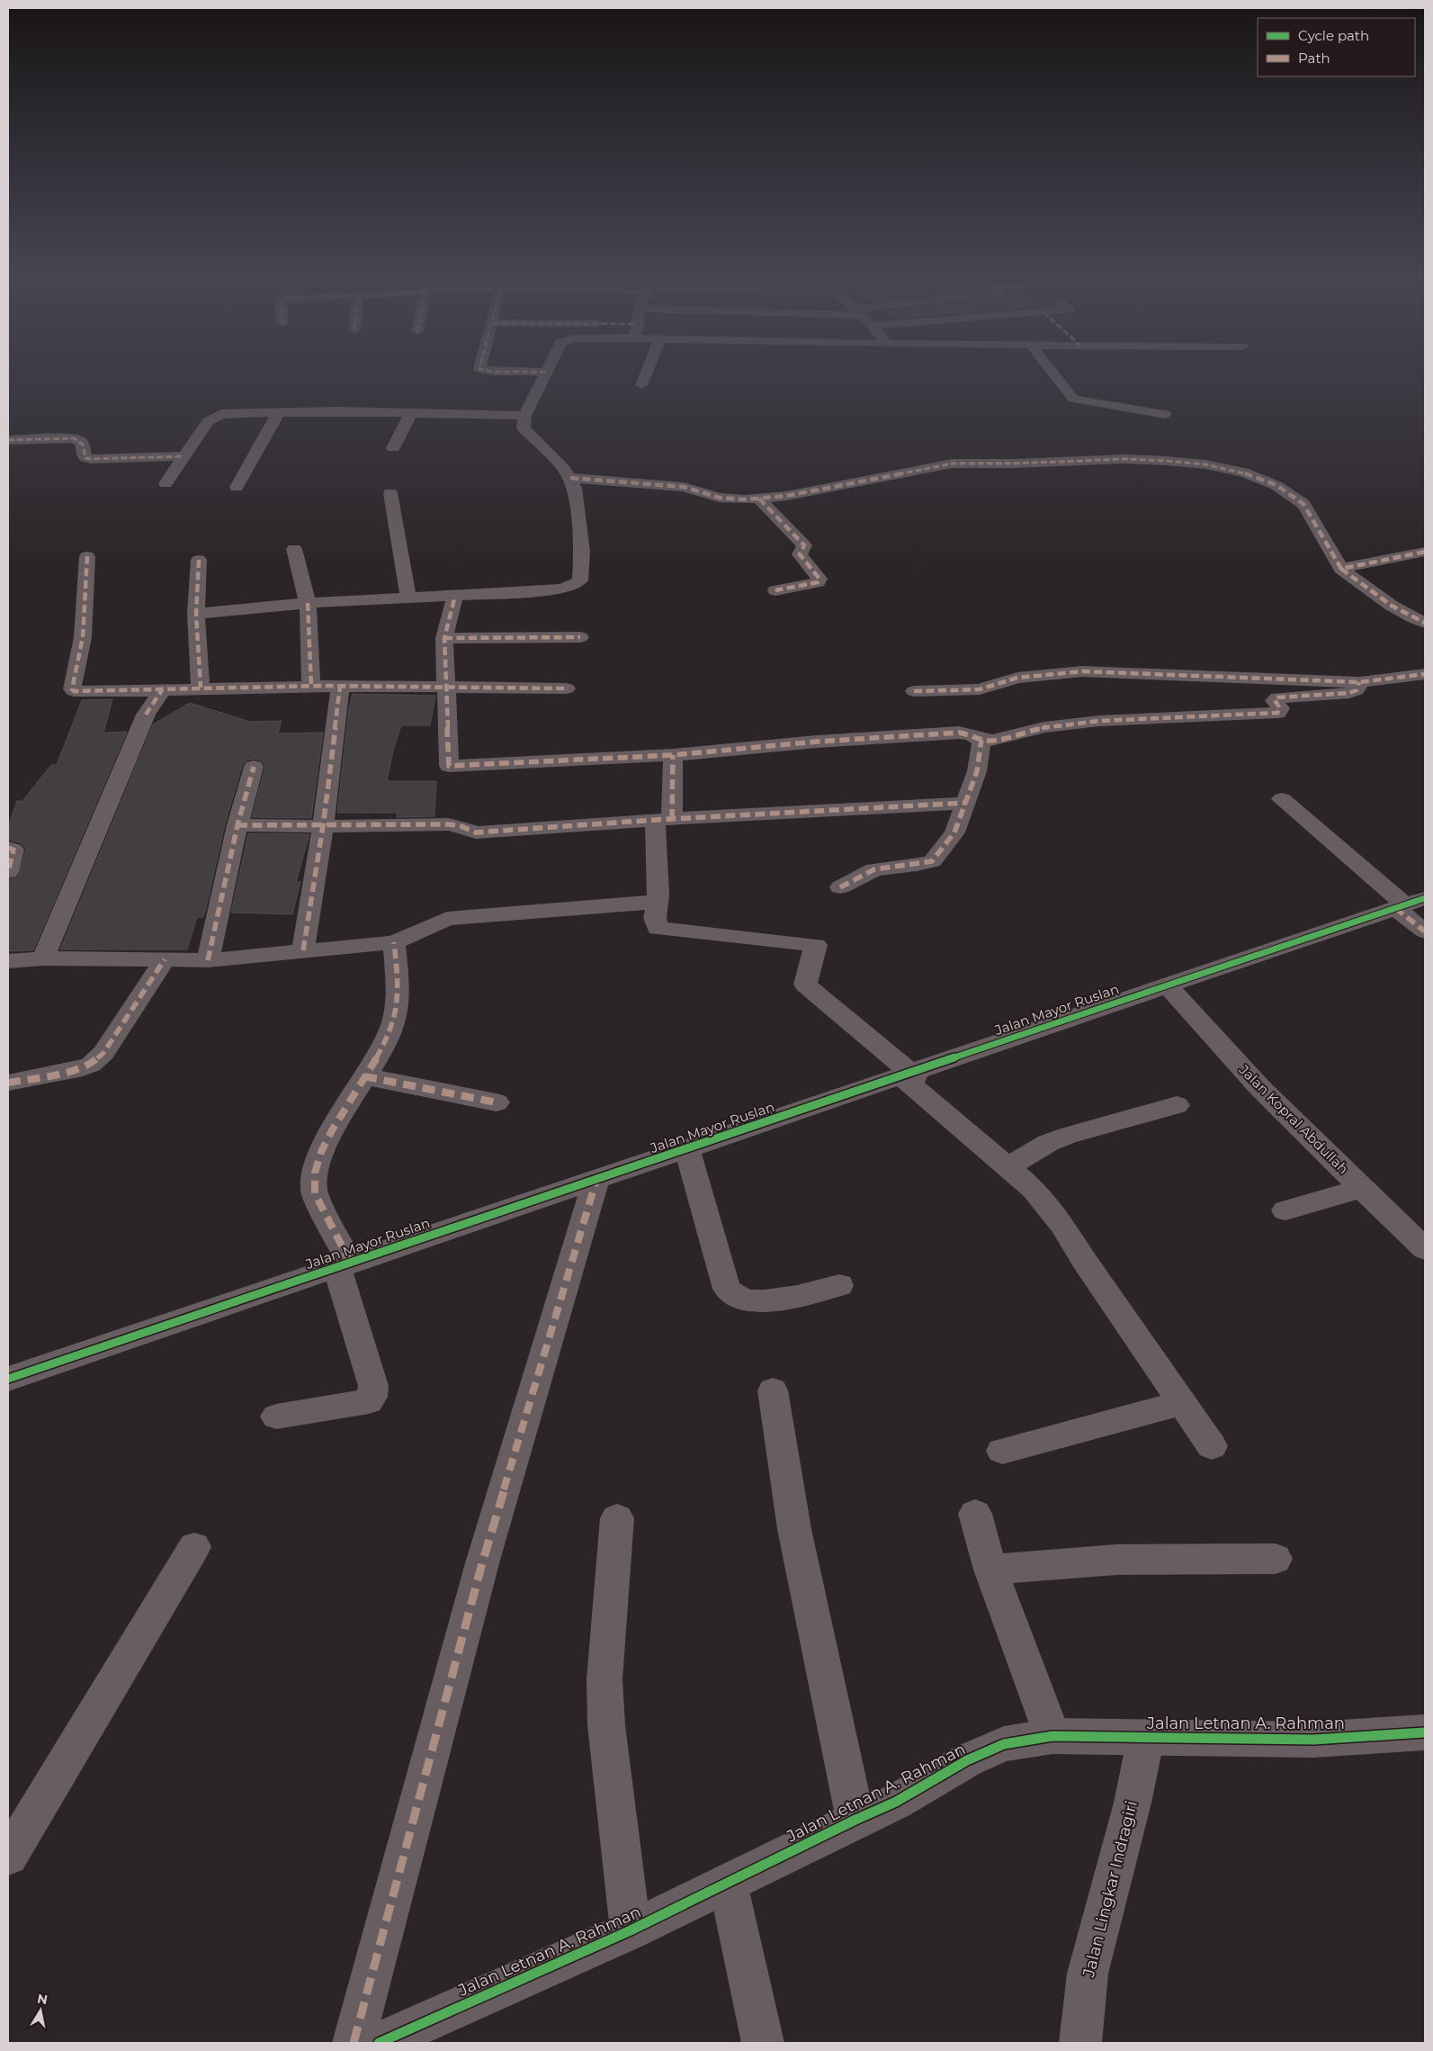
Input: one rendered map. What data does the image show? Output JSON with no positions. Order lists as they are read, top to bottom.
{
  "streets": {
    "street": [
      "Jalan Mayor Ruslan",
      "Jalan Kopral Abdullah",
      "Jalan Letnan A. Rahman",
      "Jalan Lingkar Indragiri"
    ]
  },
  "crossings": [
    ["Jalan Mayor Ruslan", "Jalan Kopral Abdullah"],
    ["Jalan Letnan A. Rahman", "Jalan Lingkar Indragiri"]
  ],
  "legend": ["Cycle path", "Path"],
  "north": "top"
}
